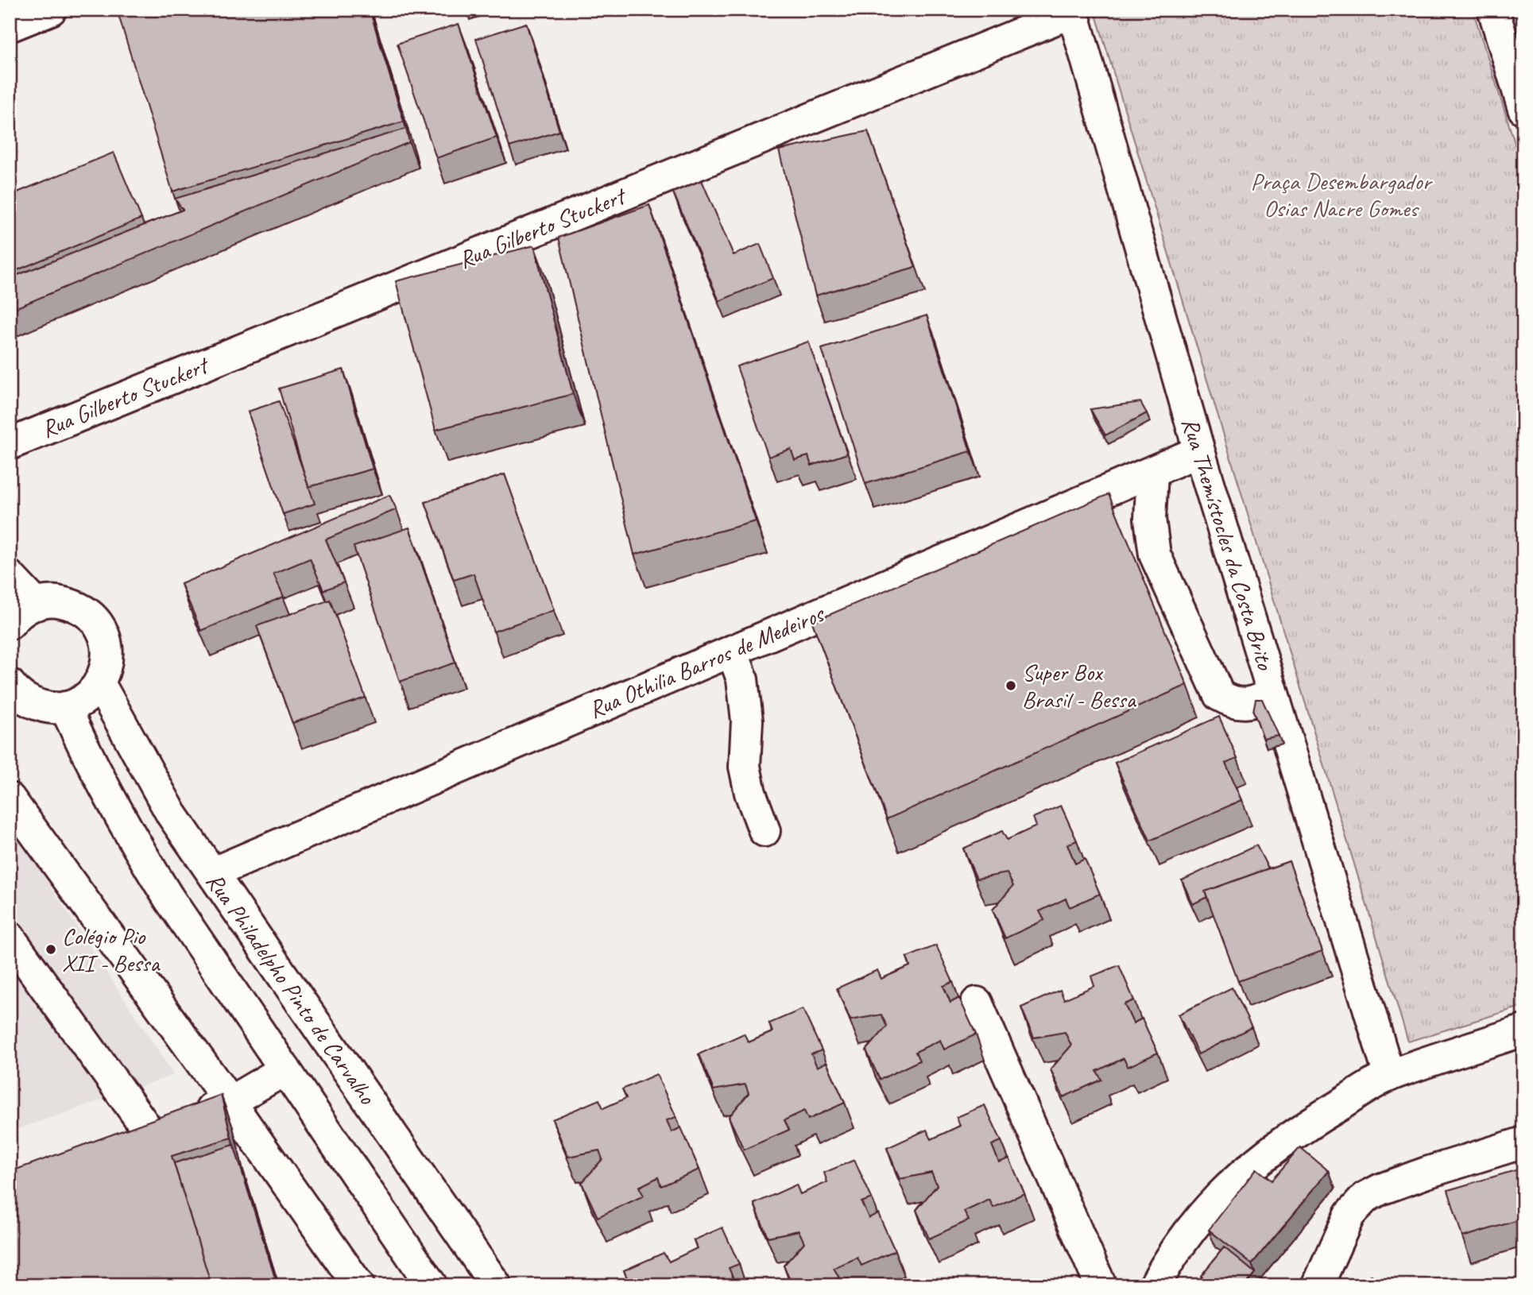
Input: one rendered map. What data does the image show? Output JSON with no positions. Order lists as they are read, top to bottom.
{
  "streets": {
    "street": [
      "Rua Gilberto Stuckert",
      "Rua Themístocles da Costa Brito",
      "Rua Othilia Barros de Medeiros",
      "Rua Philadelpho Pinto de Carvalho"
    ]
  },
  "crossings": [
    ["Rua Gilberto Stuckert", "Rua Themístocles da Costa Brito"],
    ["Rua Themístocles da Costa Brito", "Rua Othilia Barros de Medeiros"],
    ["Rua Othilia Barros de Medeiros", "Rua Philadelpho Pinto de Carvalho"]
  ],
  "parks": ["Praça Desembargador Osias Nacre Gomes"],
  "places": ["Super Box Brasil - Bessa", "Colégio Pio XII - Bessa"]
}
